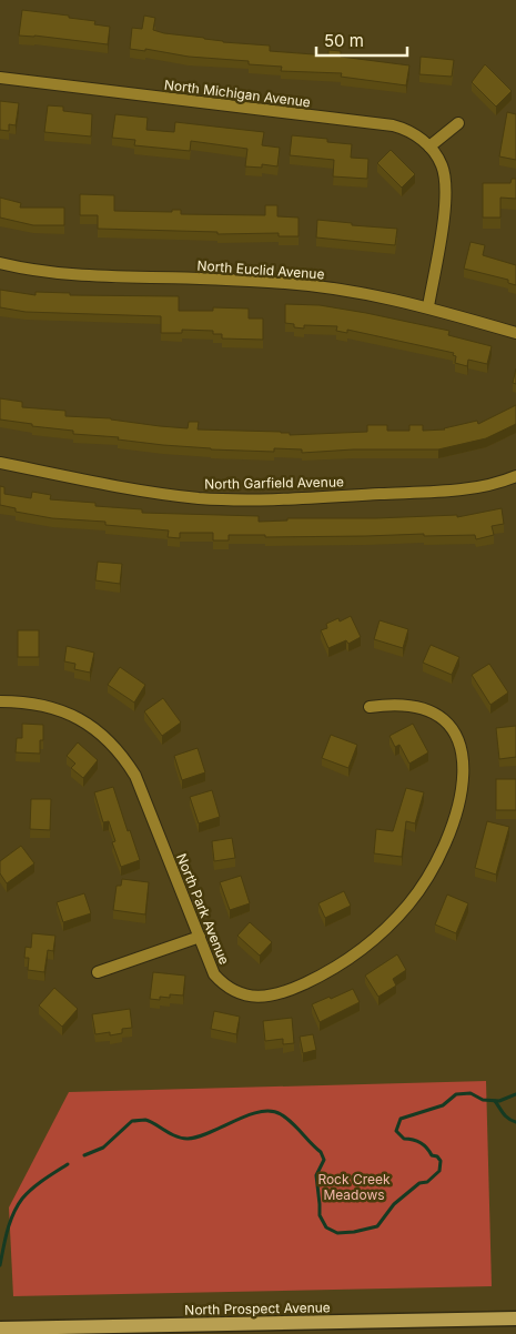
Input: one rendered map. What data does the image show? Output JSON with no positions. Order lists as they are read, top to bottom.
{
  "streets": {
    "main road": ["North Prospect Avenue"],
    "street": [
      "North Michigan Avenue",
      "North Euclid Avenue",
      "North Garfield Avenue",
      "North Park Avenue"
    ]
  },
  "parks": ["Rock Creek Meadows"],
  "scale_bar": "50 m"
}
